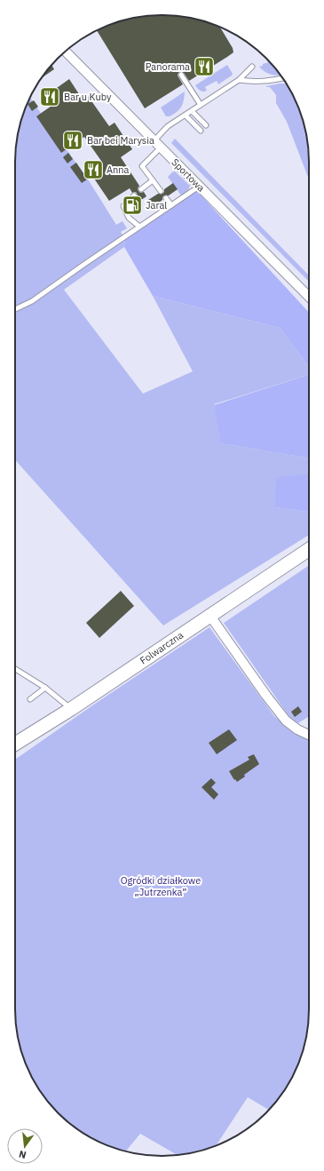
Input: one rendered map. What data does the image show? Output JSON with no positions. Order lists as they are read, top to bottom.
{
  "streets": {
    "street": ["Sportowa", "Folwarczna"]
  },
  "parks": ["Ogródki działkowe „Jutrzenka”"],
  "places": {
    "restaurant": [
      "Panorama",
      "Bar u Kuby",
      "Bar bei Marysia",
      "Anna"
    ],
    "fuel station": ["Jaral"]
  },
  "north": "bottom"
}
